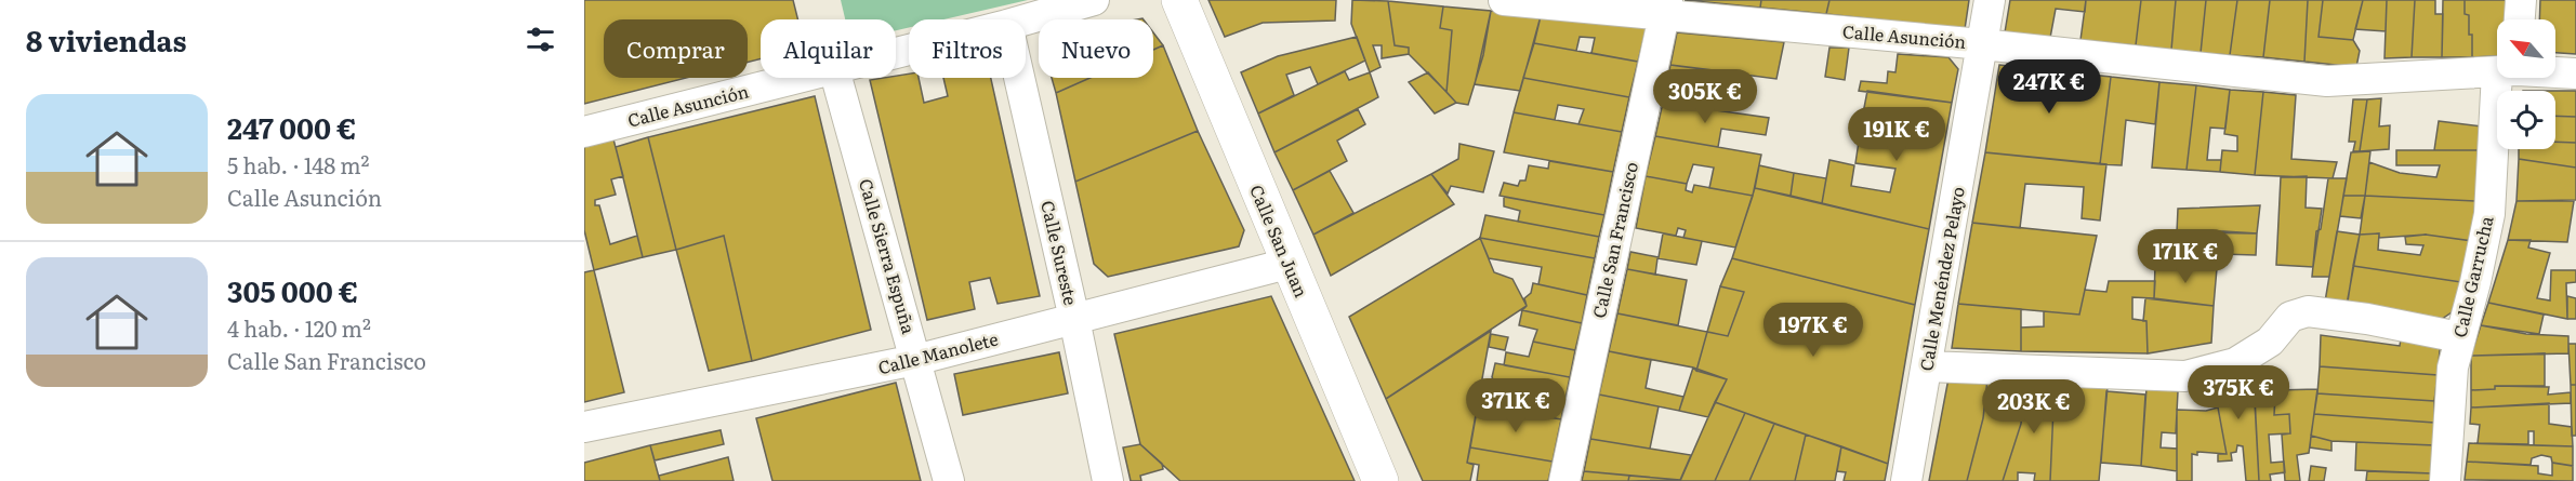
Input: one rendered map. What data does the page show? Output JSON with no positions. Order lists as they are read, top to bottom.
{
  "streets": {
    "main road": ["Calle San Juan"],
    "street": [
      "Calle Asunción",
      "Calle San Francisco",
      "Calle Sureste",
      "Calle Sierra Espuña",
      "Calle Garrucha",
      "Calle Menéndez Pelayo",
      "Calle Manolete"
    ]
  },
  "crossings": [
    ["Calle Asunción", "Calle San Francisco"],
    ["Calle Asunción", "Calle Menéndez Pelayo"],
    ["Calle San Juan", "Calle Manolete"],
    ["Calle Sureste", "Calle Manolete"],
    ["Calle Sierra Espuña", "Calle Manolete"]
  ],
  "north": "top left",
  "page": {
    "heading": "8 viviendas",
    "chip": [
      "Comprar",
      "Alquilar",
      "Filtros",
      "Nuevo"
    ],
    "price": [
      "247K €",
      "305K €",
      "191K €",
      "171K €",
      "197K €",
      "375K €",
      "371K €",
      "203K €"
    ],
    "list": [
      {
        "name": "247 000 €",
        "note": "5 hab. · 148 m² · Calle Asunción"
      },
      {
        "name": "305 000 €",
        "note": "4 hab. · 120 m² · Calle San Francisco"
      }
    ]
  }
}
